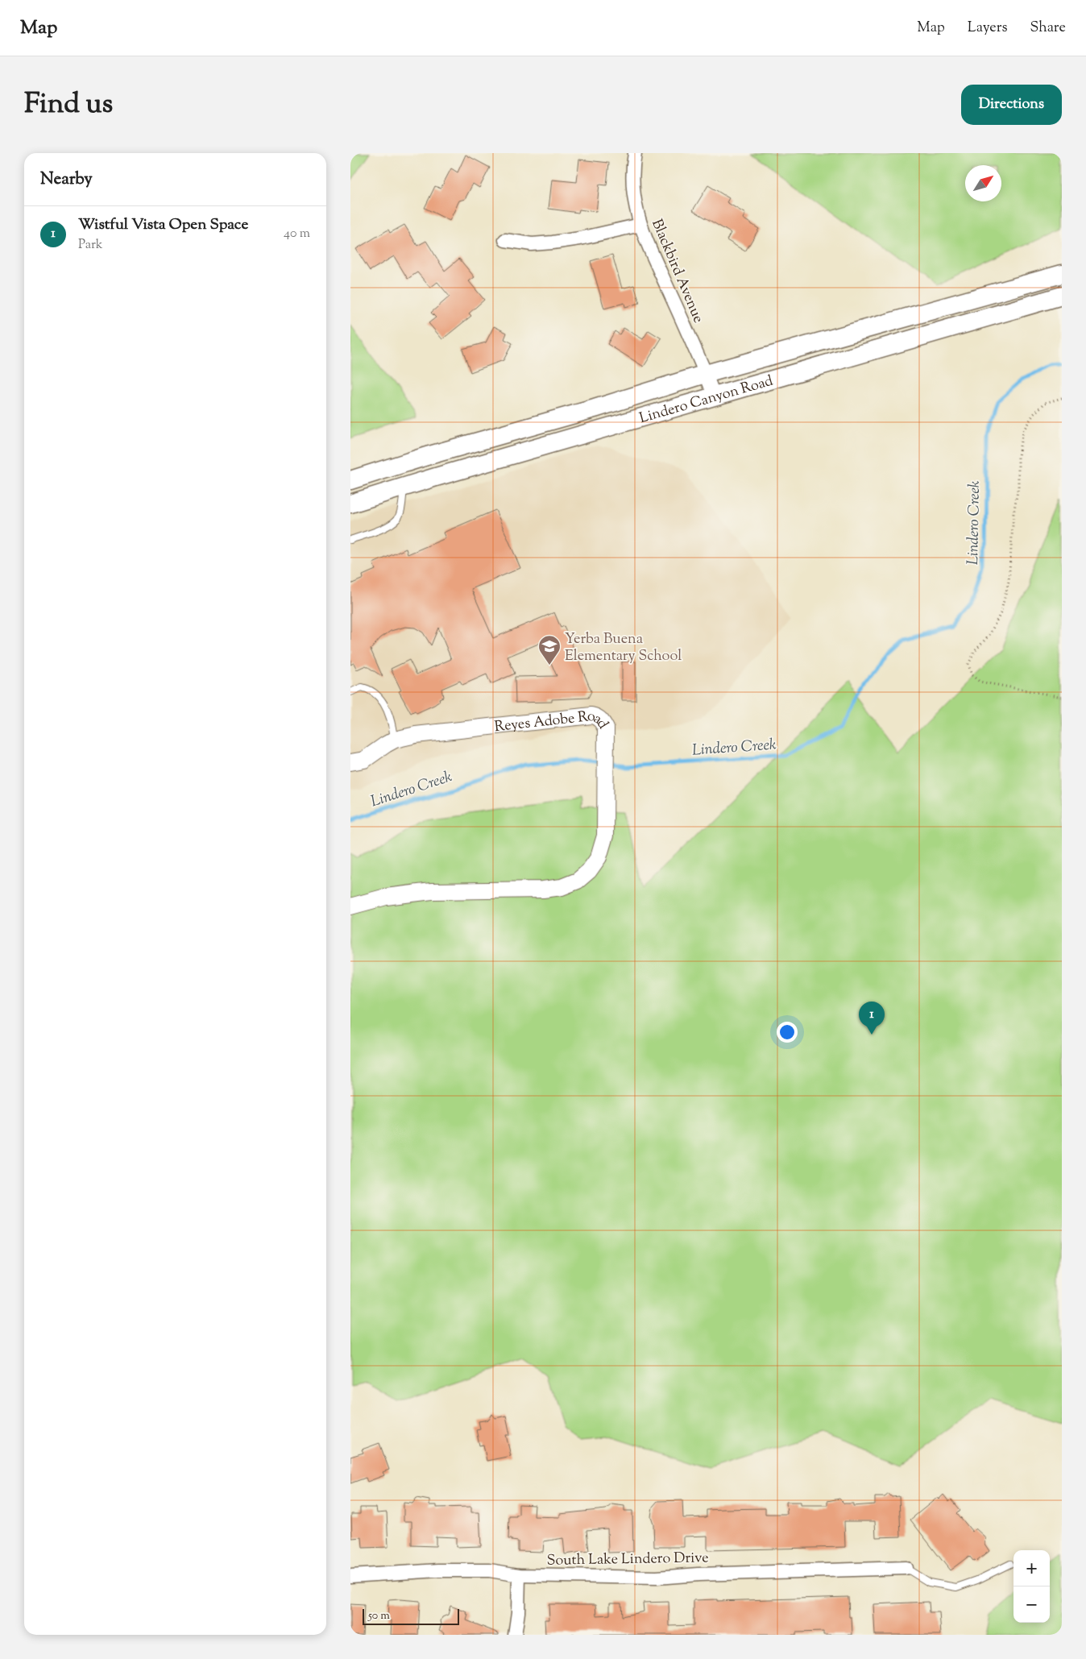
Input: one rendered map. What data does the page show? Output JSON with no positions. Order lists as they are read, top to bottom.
{
  "streets": {
    "main road": ["Lindero Canyon Road"],
    "street": ["Blackbird Avenue", "Reyes Adobe Road", "South Lake Lindero Drive"]
  },
  "crossings": [
    ["Blackbird Avenue", "Lindero Canyon Road"]
  ],
  "water": ["Lindero Creek"],
  "places": {
    "school or university": ["Yerba Buena Elementary School"]
  },
  "scale_bar": "50 m",
  "north": "top right",
  "page": {
    "header": "Map",
    "nav": ["Map", "Layers", "Share"],
    "title": "Find us",
    "buttons": "Directions",
    "heading": "Nearby",
    "list": [
      {
        "mark": "1",
        "name": "Wistful Vista Open Space",
        "note": "Park",
        "value": "40 m"
      }
    ],
    "pins": "1",
    "map_buttons": ["+", "−"],
    "scale": "50 m"
  }
}
